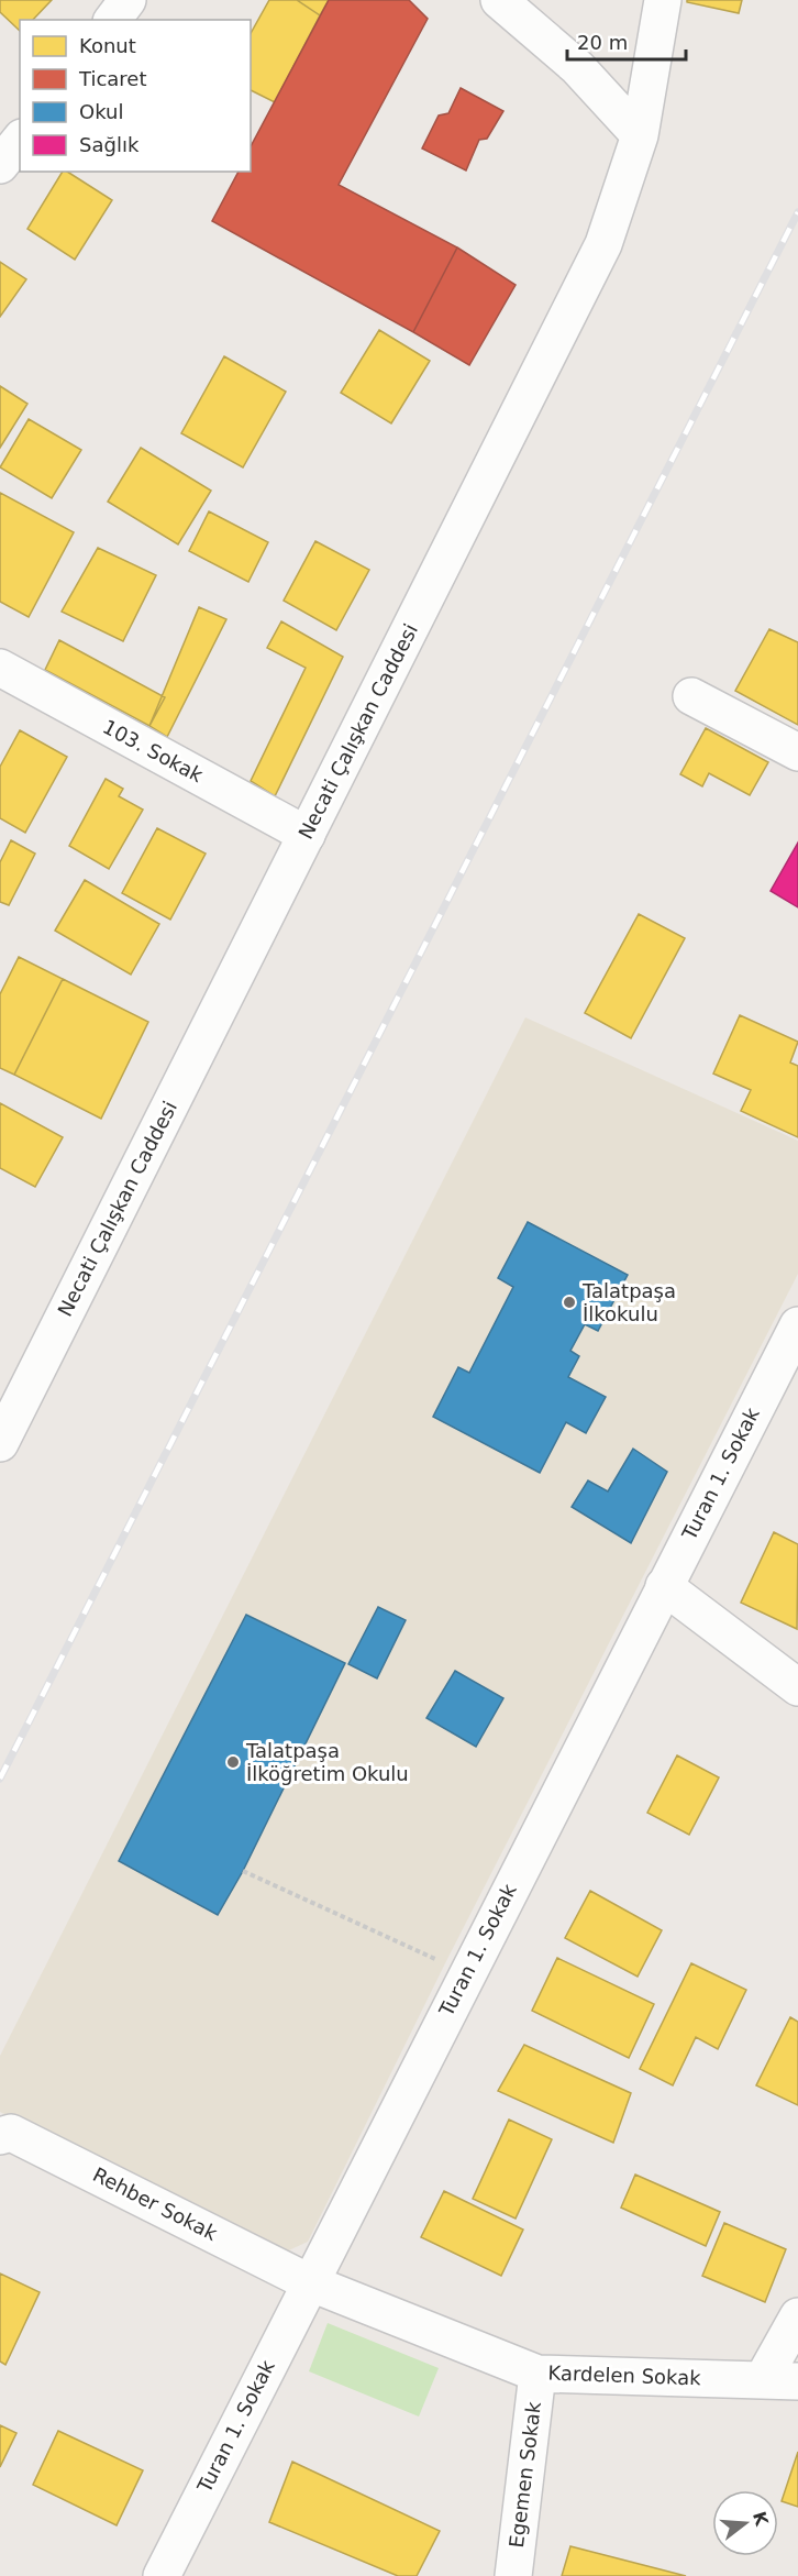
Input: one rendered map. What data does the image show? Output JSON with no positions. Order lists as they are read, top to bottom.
{
  "streets": {
    "street": [
      "Necati Çalışkan Caddesi",
      "103. Sokak",
      "Turan 1. Sokak",
      "Rehber Sokak",
      "Kardelen Sokak",
      "Egemen Sokak"
    ]
  },
  "crossings": [
    ["Necati Çalışkan Caddesi", "103. Sokak"],
    ["Turan 1. Sokak", "Rehber Sokak"],
    ["Turan 1. Sokak", "Kardelen Sokak"],
    ["Rehber Sokak", "Kardelen Sokak"],
    ["Kardelen Sokak", "Egemen Sokak"]
  ],
  "places": ["Talatpaşa İlkokulu", "Talatpaşa İlköğretim Okulu"],
  "legend": [
    "Konut",
    "Ticaret",
    "Okul",
    "Sağlık"
  ],
  "scale_bar": "20 m",
  "north": "right"
}
